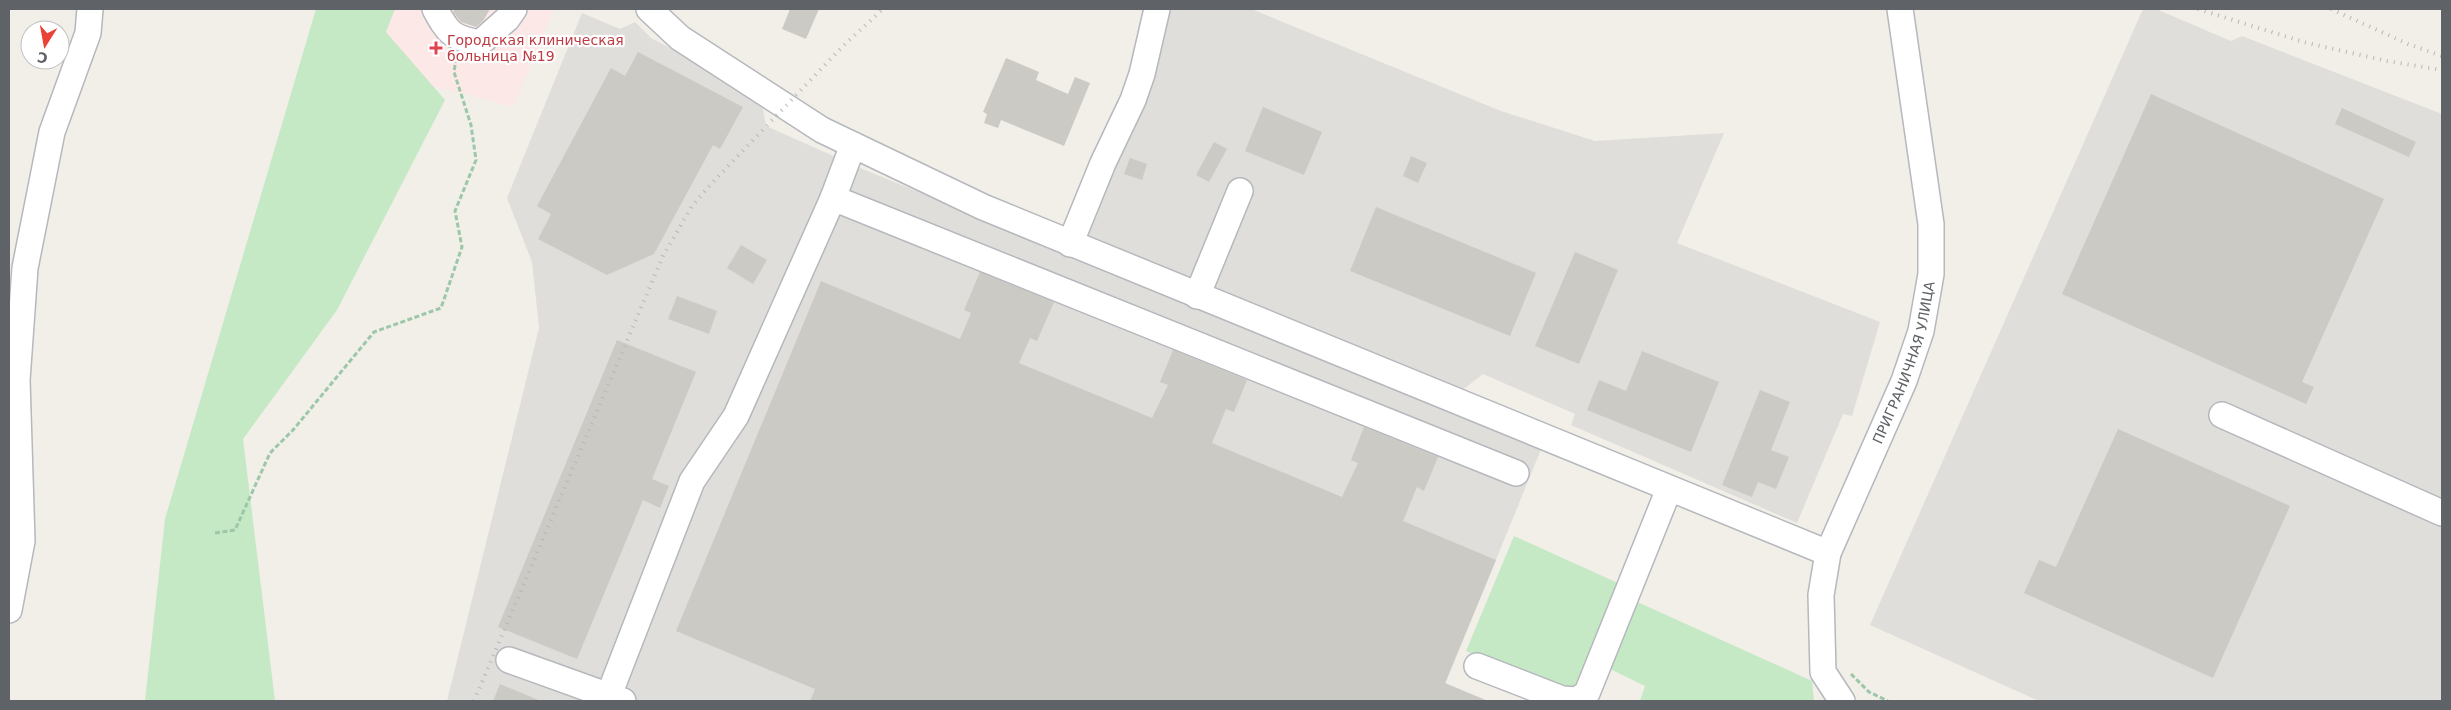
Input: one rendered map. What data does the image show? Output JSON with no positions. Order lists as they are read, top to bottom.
{
  "streets": {
    "street": ["ПРИГРАНИЧНАЯ УЛИЦА"]
  },
  "places": {
    "health": ["Городская клиническая больница №19"]
  },
  "north": "bottom"
}
